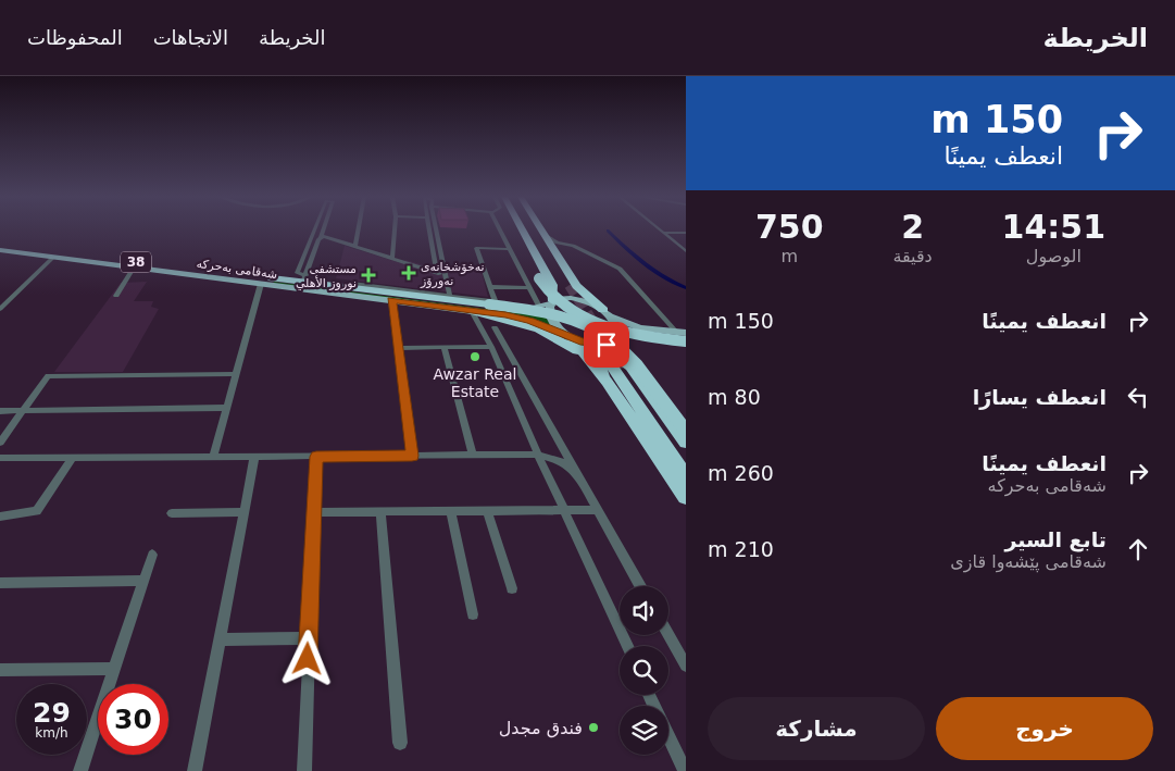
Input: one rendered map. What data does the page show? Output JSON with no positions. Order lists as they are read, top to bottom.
{
  "streets": {
    "main road": ["38", "شەقامی بەحرکە"]
  },
  "crossings": [
    ["38", "شەقامی بەحرکە"]
  ],
  "places": {
    "health": ["نەخۆشخانەی نەورۆز", "مستشفى نوروز الأهلي"],
    "other": ["Awzar Real Estate", "فندق مجدل"]
  },
  "page": {
    "header": "الخريطة",
    "nav": ["الخريطة", "الاتجاهات", "المحفوظات"],
    "turn": ["150 m", "انعطف يمينًا"],
    "eta": [
      "14:51",
      "الوصول",
      "2",
      "دقيقة",
      "750",
      "m"
    ],
    "list": [
      {
        "name": "انعطف يمينًا",
        "value": "150 m"
      },
      {
        "name": "انعطف يسارًا",
        "value": "80 m"
      },
      {
        "name": "انعطف يمينًا",
        "note": "شەقامی بەحرکە",
        "value": "260 m"
      },
      {
        "name": "تابع السير",
        "note": "شەقامی پێشەوا قازی",
        "value": "210 m"
      }
    ],
    "speed": "29 km/h",
    "limit": "30",
    "buttons": ["خروج", "مشاركة"]
  }
}
